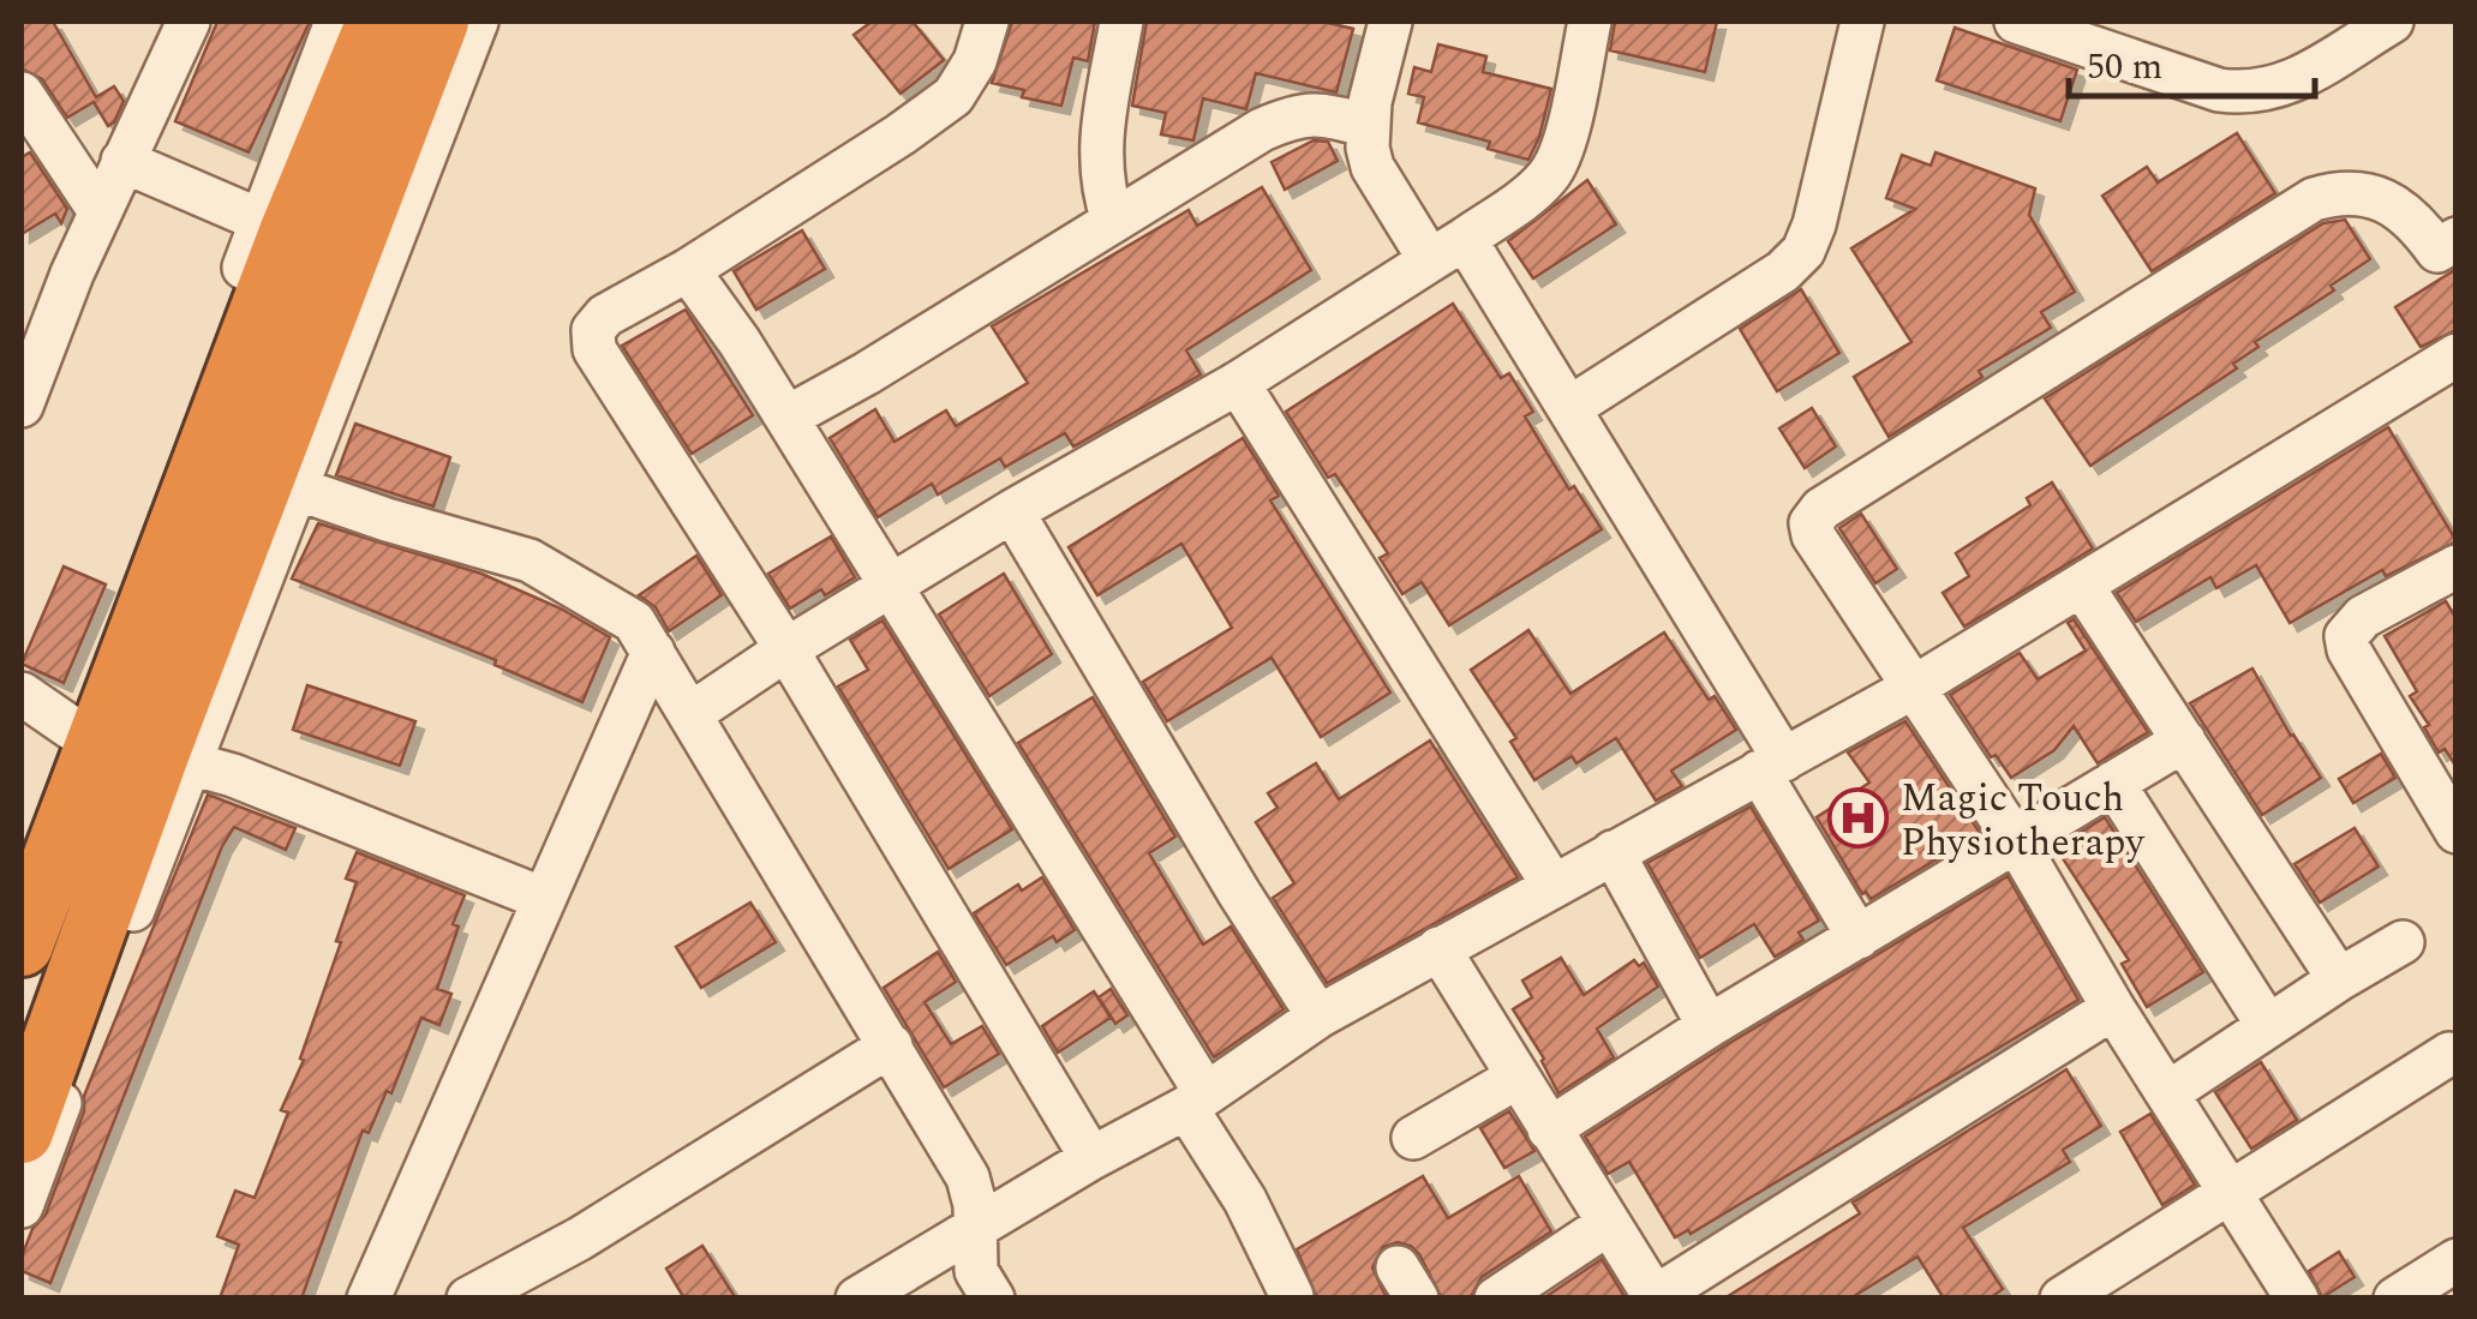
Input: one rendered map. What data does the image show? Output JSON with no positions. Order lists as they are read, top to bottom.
{
  "places": {
    "hospital": ["Magic Touch Physiotherapy"]
  },
  "scale_bar": "50 m"
}
